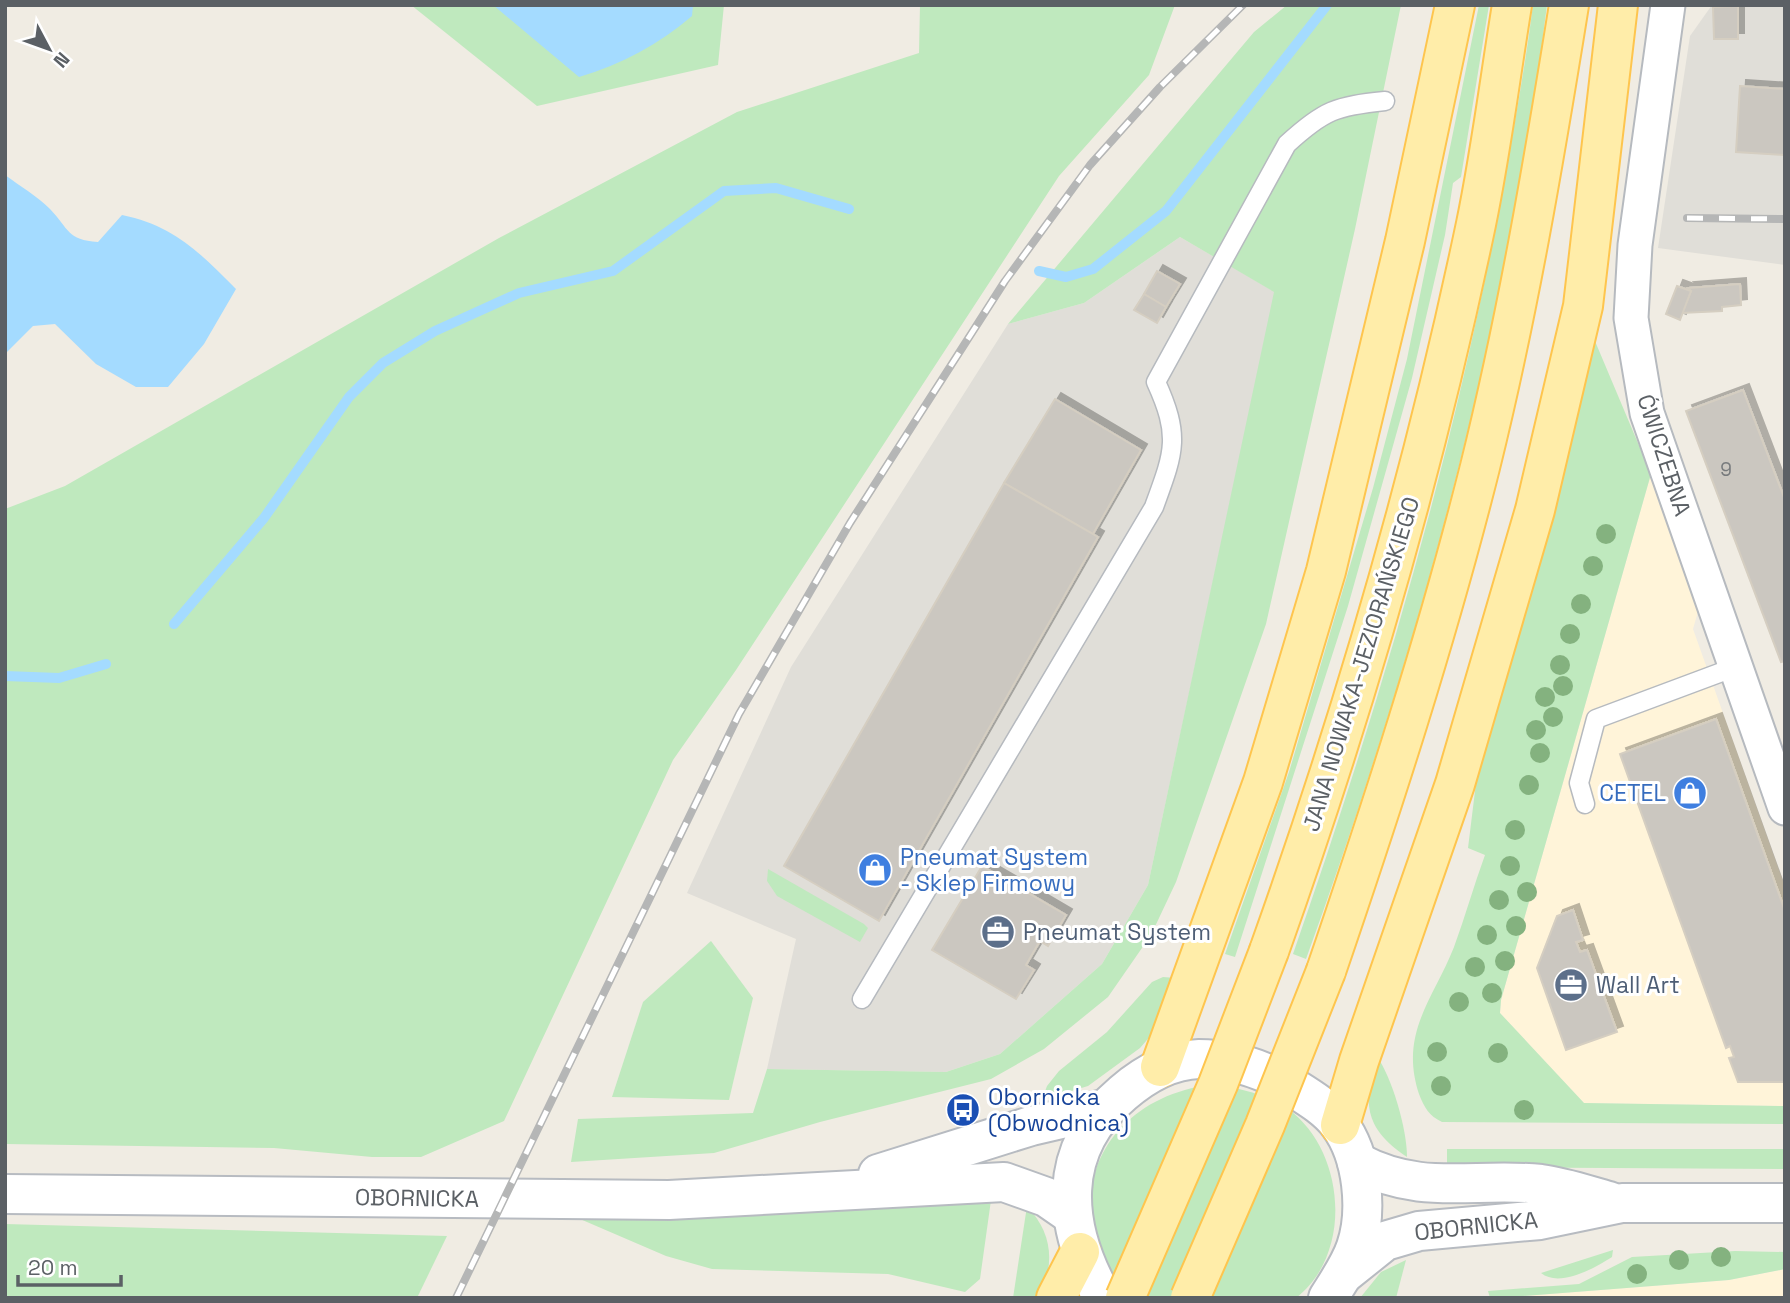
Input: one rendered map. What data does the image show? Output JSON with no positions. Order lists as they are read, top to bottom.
{
  "streets": {
    "main road": ["JANA NOWAKA-JEZIORAŃSKIEGO", "OBORNICKA"],
    "street": ["ĆWICZEBNA"]
  },
  "places": {
    "shop": ["CETEL", "Pneumat System - Sklep Firmowy"],
    "office": ["Pneumat System", "Wall Art"],
    "bus stop": ["Obornicka (Obwodnica)"]
  },
  "house_numbers": ["9"],
  "scale_bar": "20 m",
  "north": "bottom right"
}
